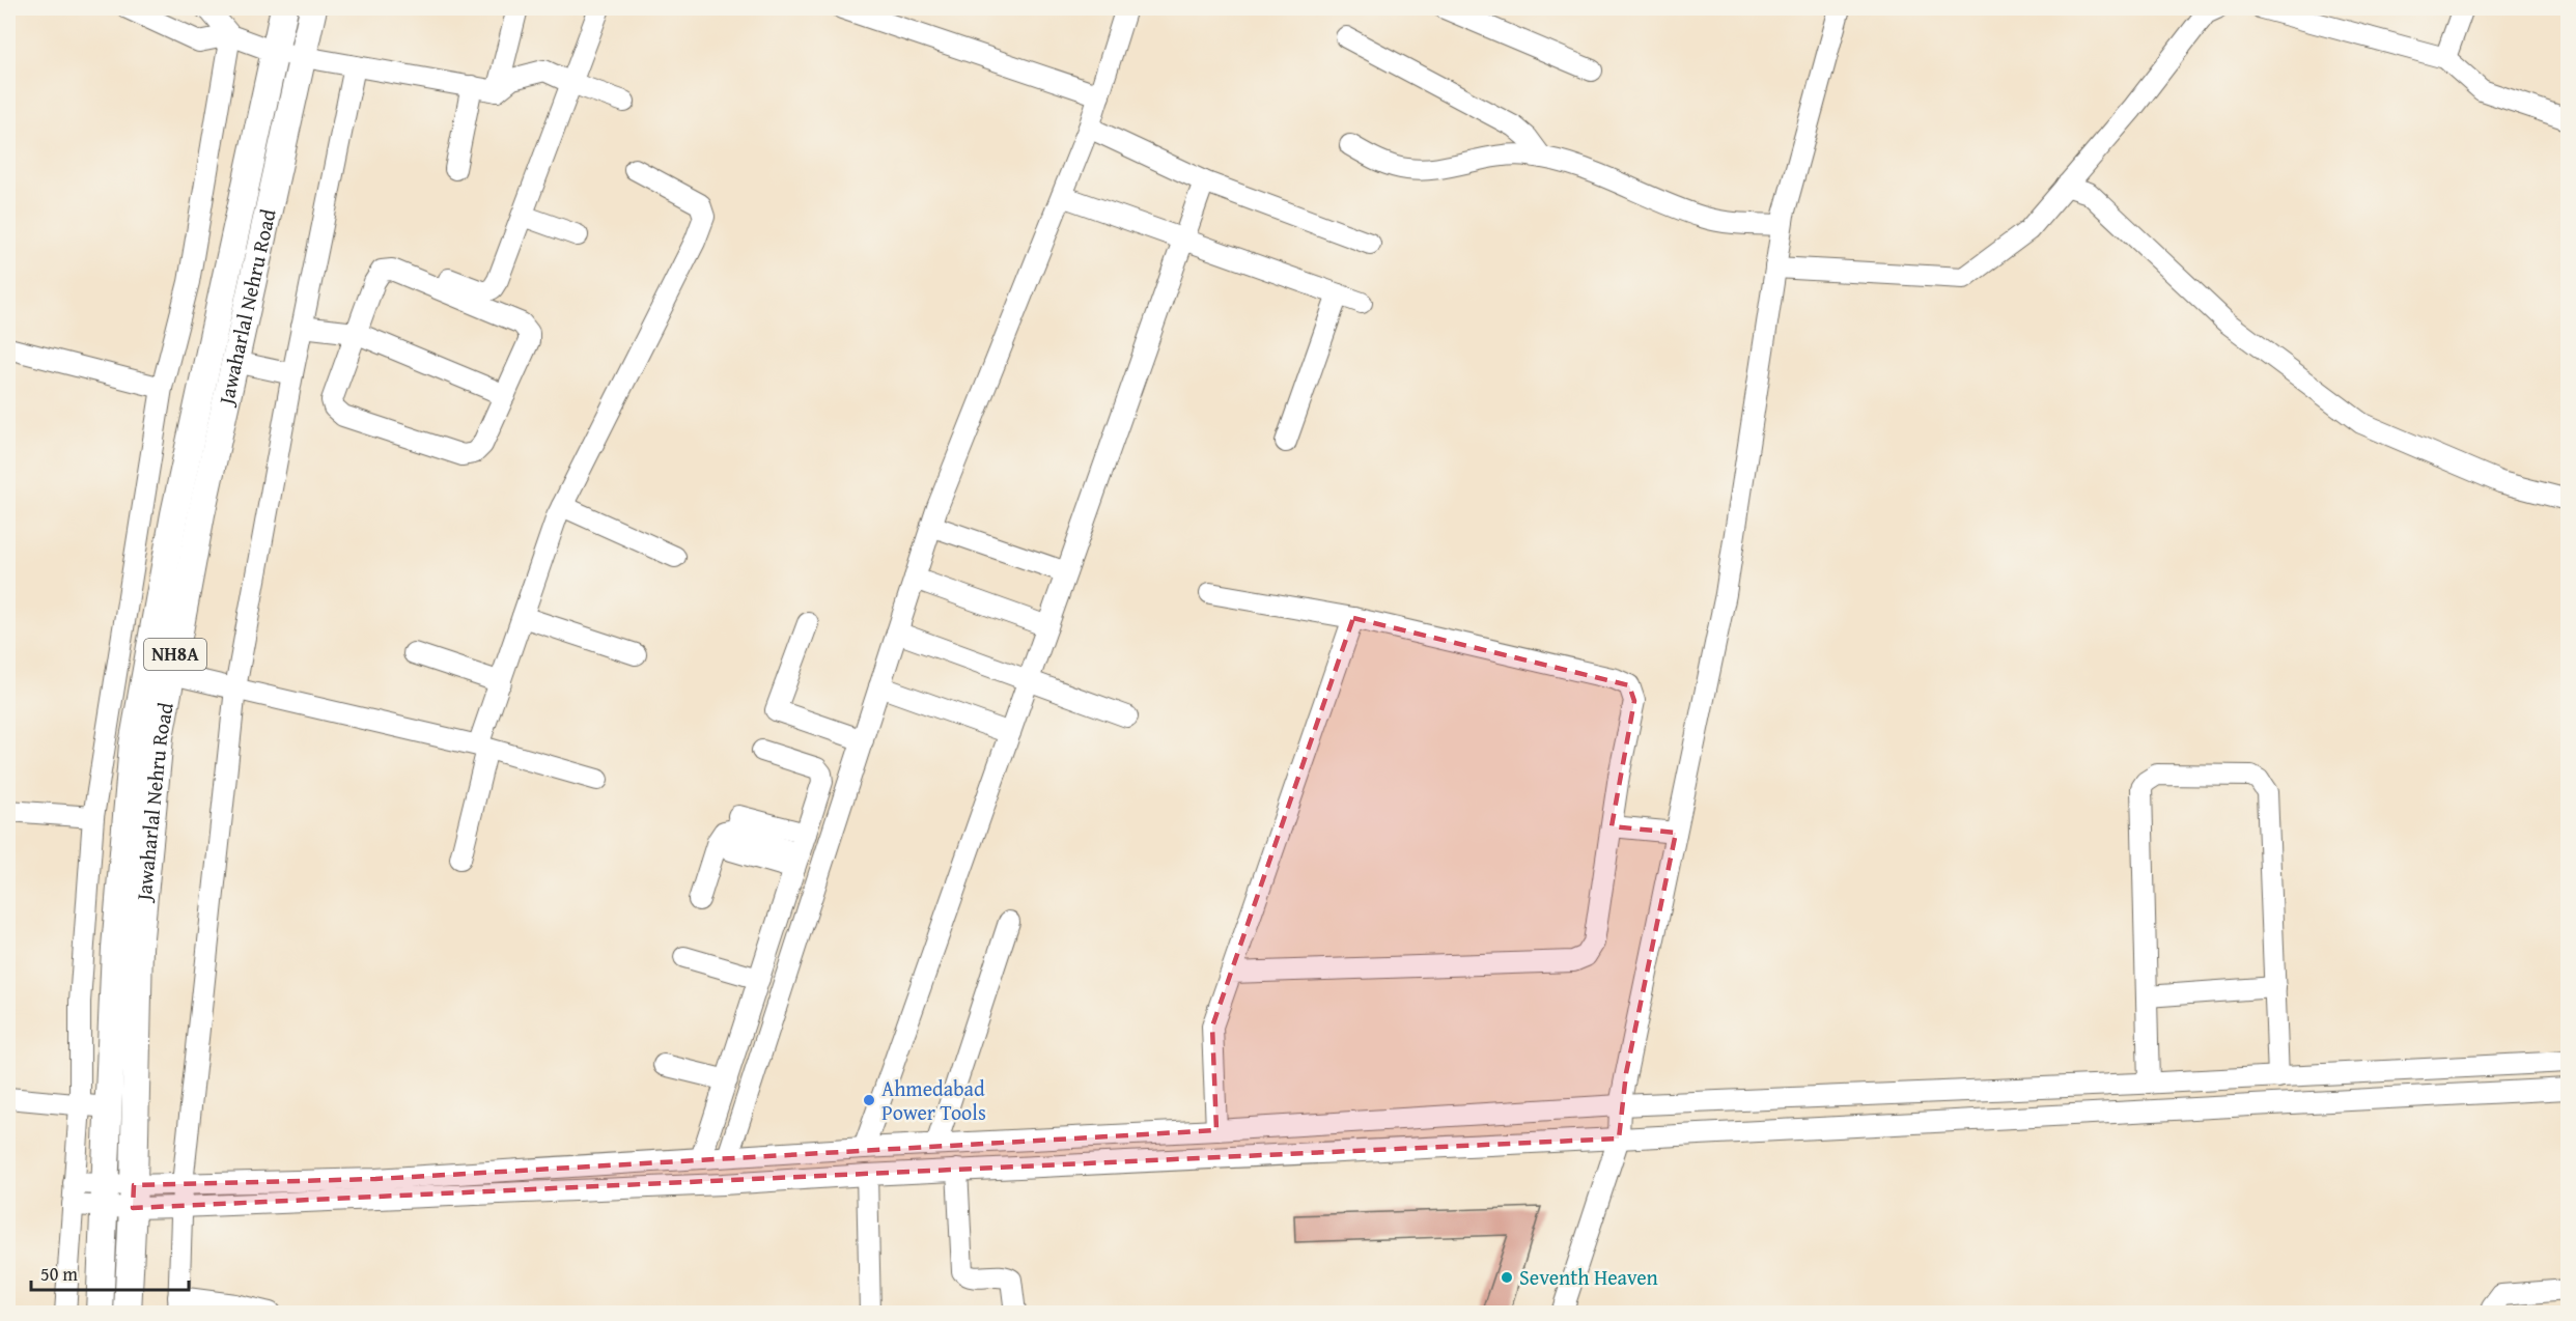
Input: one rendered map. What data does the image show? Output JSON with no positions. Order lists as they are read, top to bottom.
{
  "streets": {
    "main road": ["Jawaharlal Nehru Road", "NH8A"]
  },
  "places": ["Ahmedabad Power Tools", "Seventh Heaven"],
  "scale_bar": "50 m"
}
